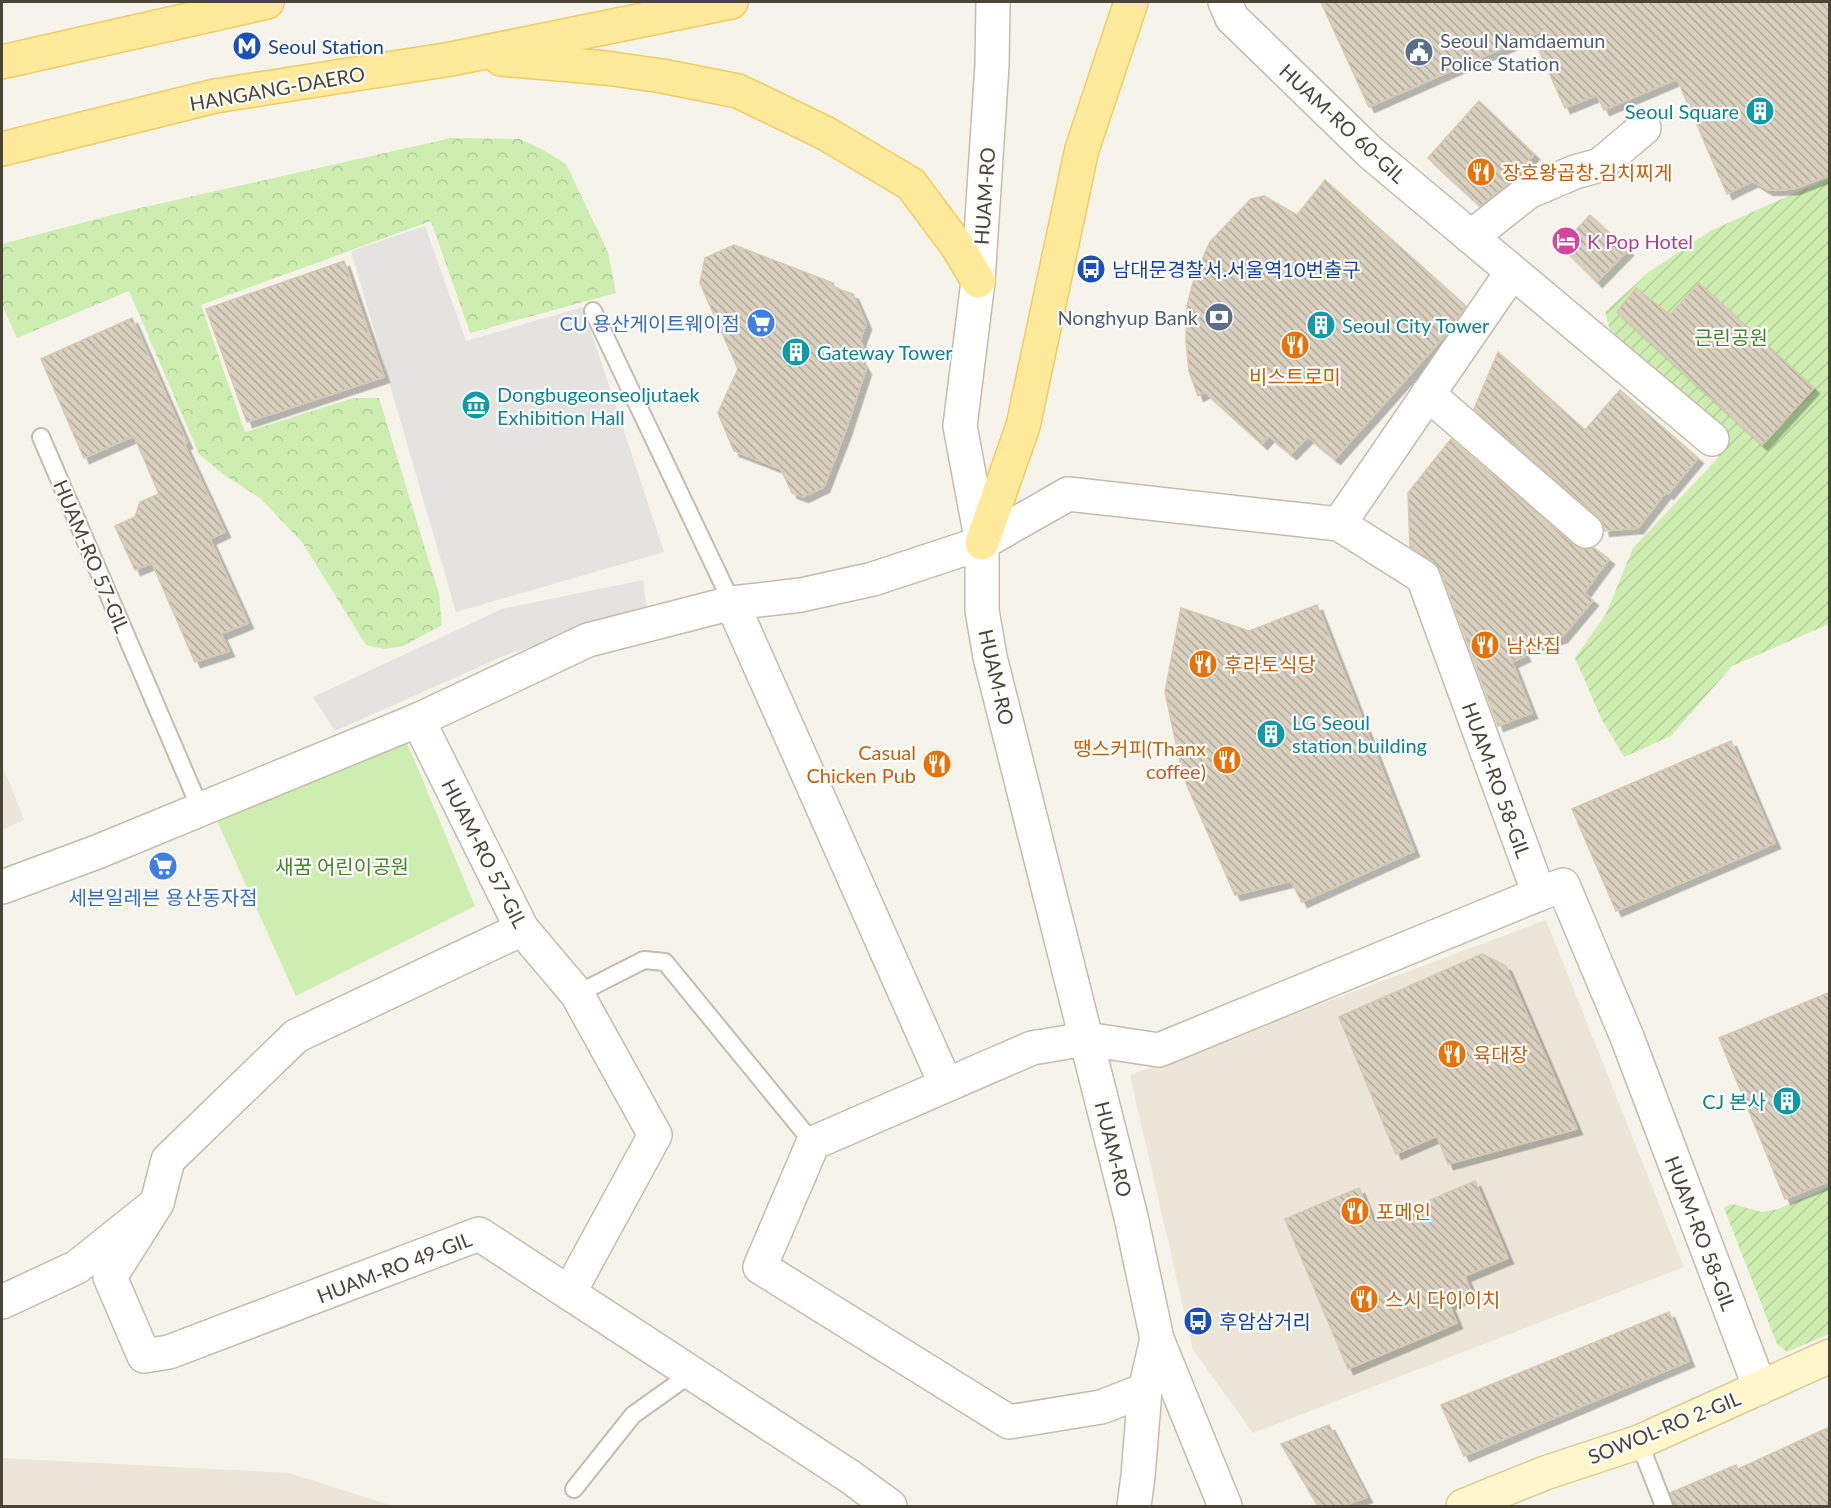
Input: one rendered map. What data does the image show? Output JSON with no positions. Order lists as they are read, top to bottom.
{
  "streets": {
    "main road": ["HANGANG-DAERO", "SOWOL-RO 2-GIL"],
    "street": [
      "HUAM-RO 60-GIL",
      "HUAM-RO",
      "HUAM-RO 57-GIL",
      "HUAM-RO 58-GIL",
      "HUAM-RO 49-GIL"
    ]
  },
  "crossings": [
    ["HUAM-RO", "HUAM-RO 58-GIL"],
    ["HUAM-RO 57-GIL", "HUAM-RO 49-GIL"],
    ["HUAM-RO 58-GIL", "SOWOL-RO 2-GIL"]
  ],
  "parks": ["근린공원", "새꿈 어린이공원"],
  "places": {
    "metro station": ["Seoul Station"],
    "public building": ["Seoul Namdaemun Police Station"],
    "building": [
      "Seoul Square",
      "Seoul City Tower",
      "Gateway Tower",
      "LG Seoul station building",
      "CJ 본사"
    ],
    "restaurant": [
      "장호왕곱창.김치찌게",
      "비스트로미",
      "남산집",
      "후라토식당",
      "땡스커피(Thanx coffee)",
      "Casual Chicken Pub",
      "육대장",
      "포메인",
      "스시 다이이치"
    ],
    "hotel": ["K Pop Hotel"],
    "bus stop": ["남대문경찰서.서울역10번출구", "후암삼거리"],
    "bank": ["Nonghyup Bank"],
    "supermarket": ["CU 용산게이트웨이점", "세븐일레븐 용산동자점"],
    "museum": ["Dongbugeonseoljutaek Exhibition Hall"]
  }
}
